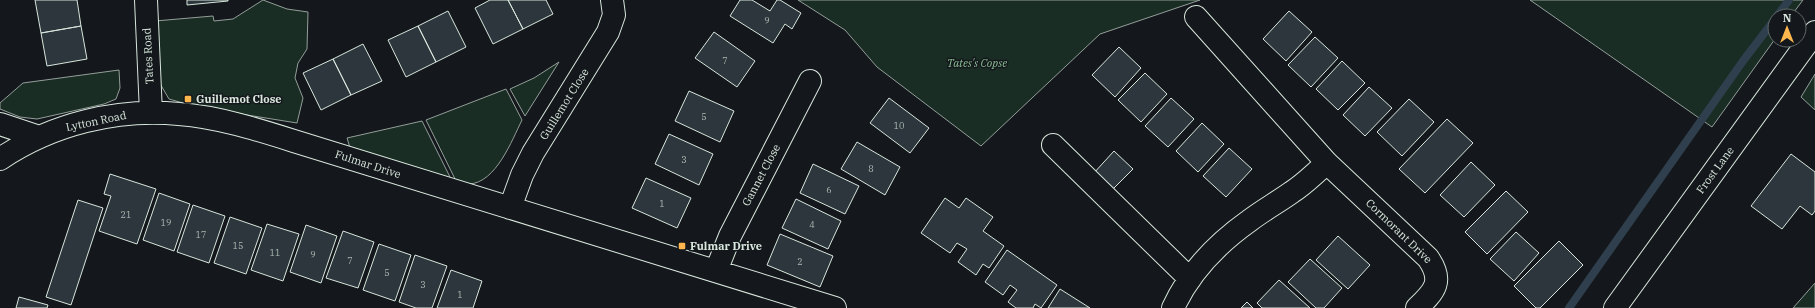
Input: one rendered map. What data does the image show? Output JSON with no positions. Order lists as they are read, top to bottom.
{
  "streets": {
    "street": [
      "Tates Road",
      "Guillemot Close",
      "Lytton Road",
      "Fulmar Drive",
      "Frost Lane",
      "Gannet Close",
      "Cormorant Drive"
    ]
  },
  "crossings": [
    ["Tates Road", "Lytton Road"],
    ["Tates Road", "Fulmar Drive"],
    ["Guillemot Close", "Fulmar Drive"],
    ["Lytton Road", "Fulmar Drive"],
    ["Fulmar Drive", "Gannet Close"]
  ],
  "parks": ["Tates's Copse"],
  "places": {
    "transit": ["Guillemot Close", "Fulmar Drive"]
  },
  "house_numbers": [
    "9",
    "7",
    "5",
    "10",
    "3",
    "8",
    "6",
    "1",
    "21",
    "19",
    "4",
    "17",
    "15",
    "11",
    "9",
    "7",
    "2",
    "5",
    "3",
    "1"
  ],
  "north": "top"
}
